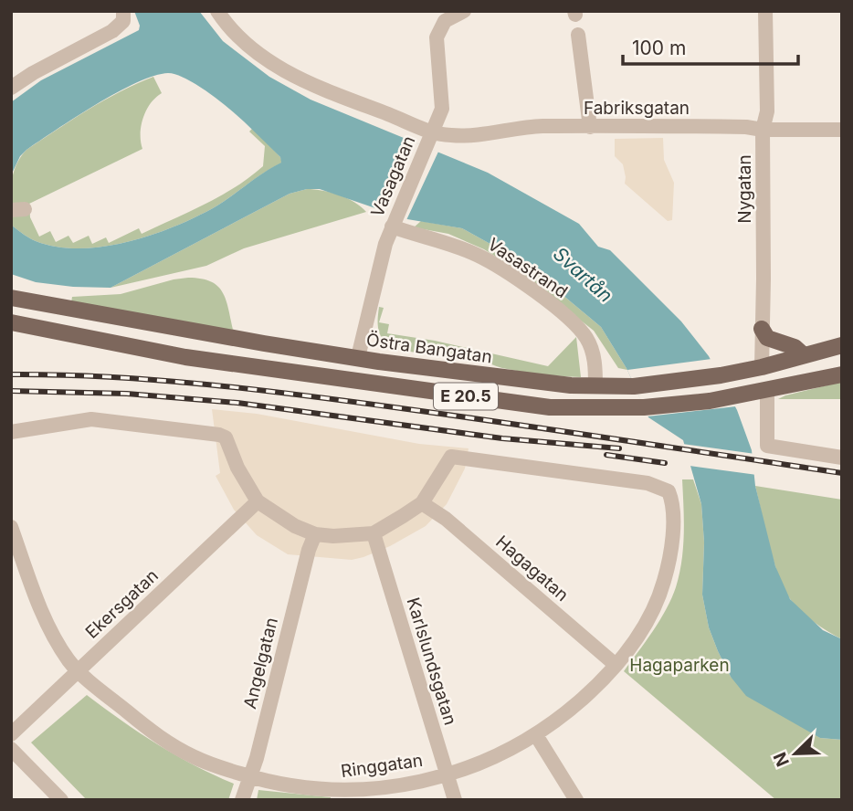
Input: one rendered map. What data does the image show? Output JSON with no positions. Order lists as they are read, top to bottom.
{
  "streets": {
    "main road": ["Östra Bangatan", "E 20.5"],
    "street": [
      "Fabriksgatan",
      "Vasagatan",
      "Nygatan",
      "Vasastrand",
      "Hagagatan",
      "Ekersgatan",
      "Karlslundsgatan",
      "Angelgatan",
      "Ringgatan"
    ]
  },
  "crossings": [
    ["Fabriksgatan", "Vasagatan"],
    ["Fabriksgatan", "Nygatan"],
    ["Vasagatan", "Vasastrand"],
    ["Vasagatan", "Östra Bangatan"],
    ["Nygatan", "Östra Bangatan"],
    ["Vasastrand", "Östra Bangatan"],
    ["Hagagatan", "Ringgatan"],
    ["Ekersgatan", "Ringgatan"],
    ["Karlslundsgatan", "Ringgatan"],
    ["Angelgatan", "Ringgatan"]
  ],
  "water": ["Svartån"],
  "parks": ["Hagaparken"],
  "scale_bar": "100 m",
  "north": "bottom left"
}
